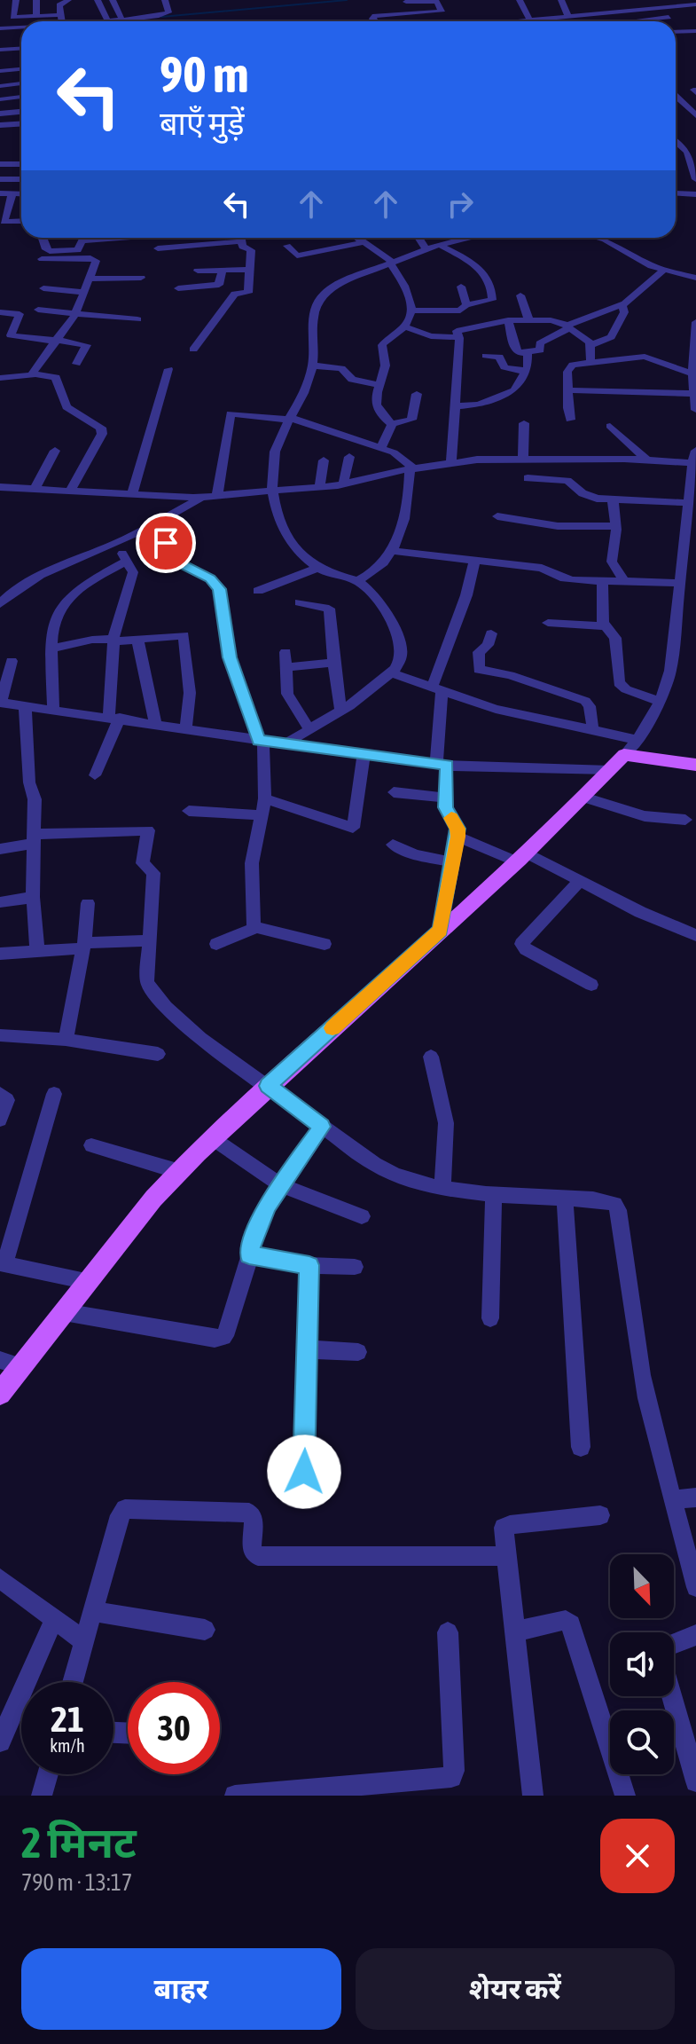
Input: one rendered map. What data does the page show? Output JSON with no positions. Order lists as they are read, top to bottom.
{
  "north": "bottom right",
  "page": {
    "turn": ["90 m", "बाएँ मुड़ें"],
    "speed": "21 km/h",
    "limit": "30",
    "heading": ["2 मिनट", "790 m · 13:17"],
    "buttons": ["बाहर", "शेयर करें"]
  }
}
